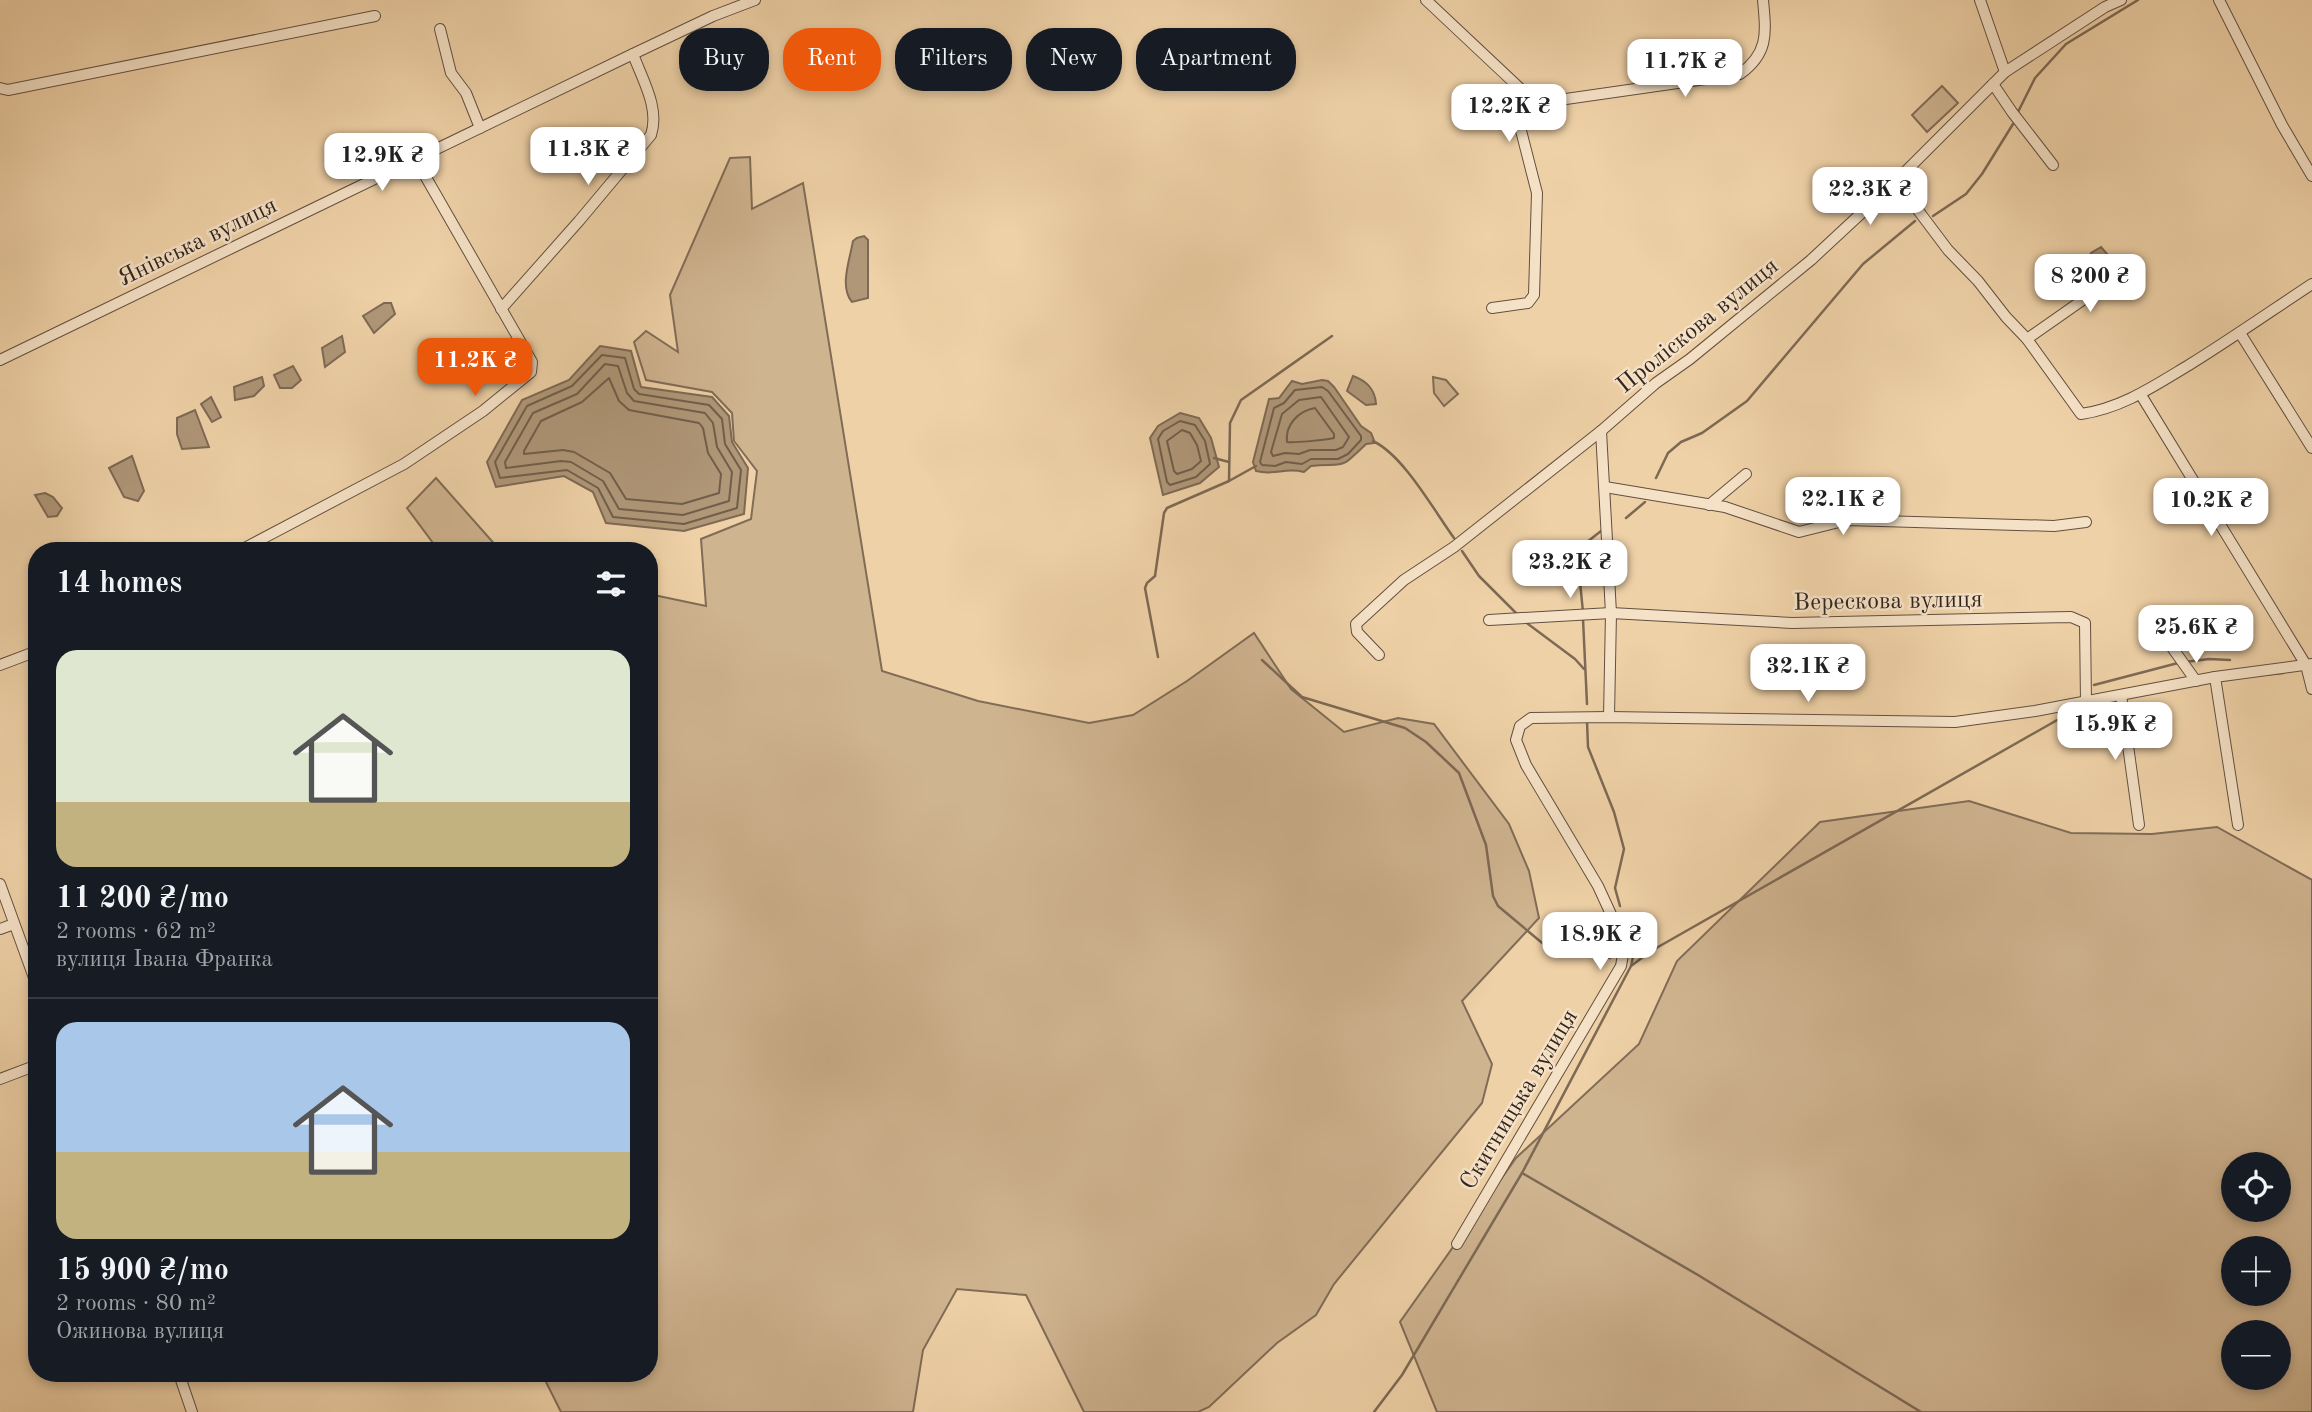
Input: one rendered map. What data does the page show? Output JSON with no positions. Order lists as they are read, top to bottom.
{
  "streets": {
    "street": [
      "Янівська вулиця",
      "Проліскова вулиця",
      "Верескова вулиця",
      "Скитницька вулиця"
    ]
  },
  "page": {
    "chip": [
      "Buy",
      "Rent",
      "Filters",
      "New",
      "Apartment"
    ],
    "price": [
      "11.7K ₴",
      "12.2K ₴",
      "11.3K ₴",
      "12.9K ₴",
      "22.3K ₴",
      "8 200 ₴",
      "11.2K ₴",
      "22.1K ₴",
      "10.2K ₴",
      "23.2K ₴",
      "25.6K ₴",
      "32.1K ₴",
      "15.9K ₴",
      "18.9K ₴"
    ],
    "heading": "14 homes",
    "list": [
      {
        "name": "11 200 ₴/mo",
        "note": "2 rooms · 62 m² · вулиця Івана Франка"
      },
      {
        "name": "15 900 ₴/mo",
        "note": "2 rooms · 80 m² · Ожинова вулиця"
      }
    ],
    "map_buttons": ["+", "−"]
  }
}
